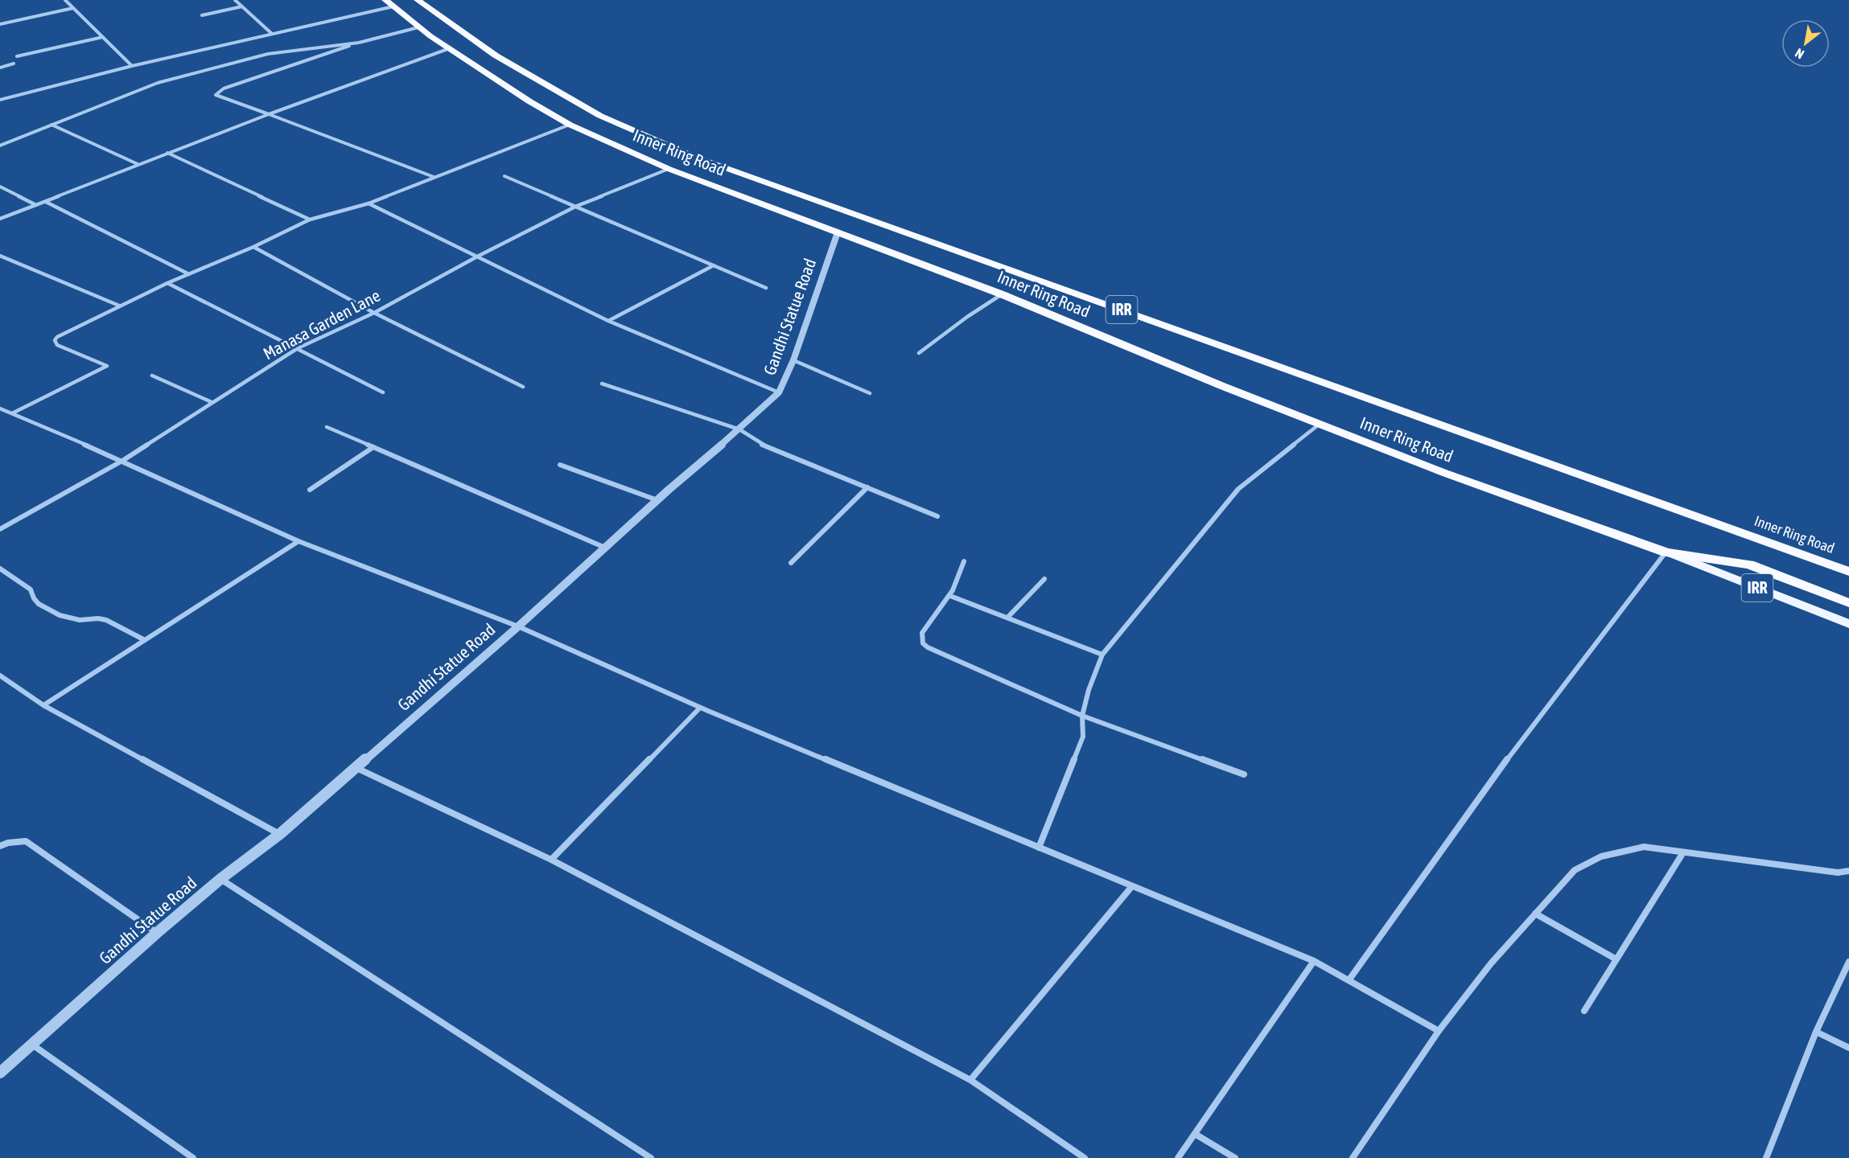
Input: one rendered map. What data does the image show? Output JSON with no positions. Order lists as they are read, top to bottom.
{
  "streets": {
    "highway": ["Inner Ring Road", "IRR"],
    "street": ["Gandhi Statue Road", "Manasa Garden Lane"]
  },
  "crossings": [
    ["Inner Ring Road", "Gandhi Statue Road"],
    ["Inner Ring Road", "Manasa Garden Lane"]
  ],
  "north": "bottom left"
}
